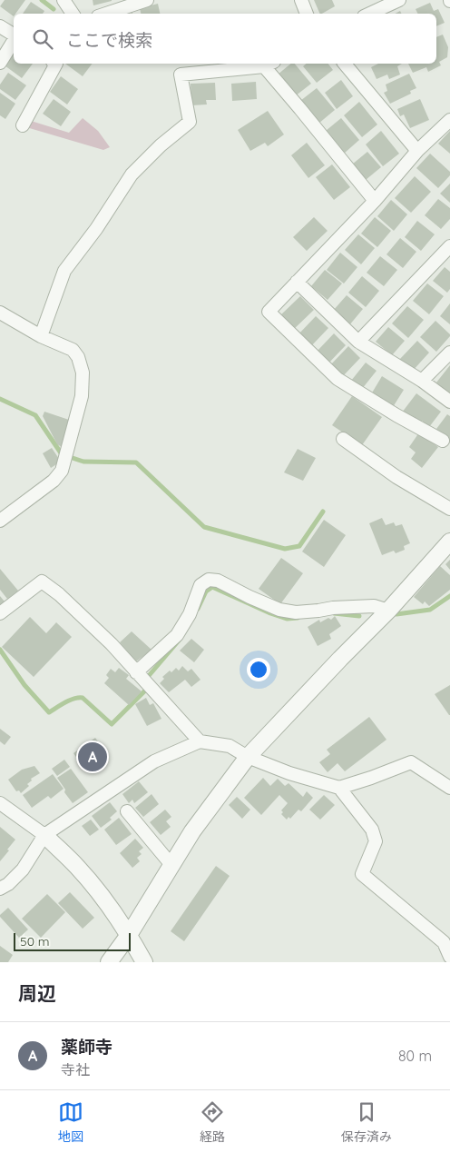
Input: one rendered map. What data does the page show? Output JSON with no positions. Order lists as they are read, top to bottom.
{
  "scale_bar": "50 m",
  "page": {
    "search": "ここで検索",
    "pins": "A",
    "scale": "50 m",
    "heading": "周辺",
    "list": [
      {
        "mark": "A",
        "name": "薬師寺",
        "note": "寺社",
        "value": "80 m"
      }
    ],
    "nav": ["地図", "経路", "保存済み"]
  }
}
